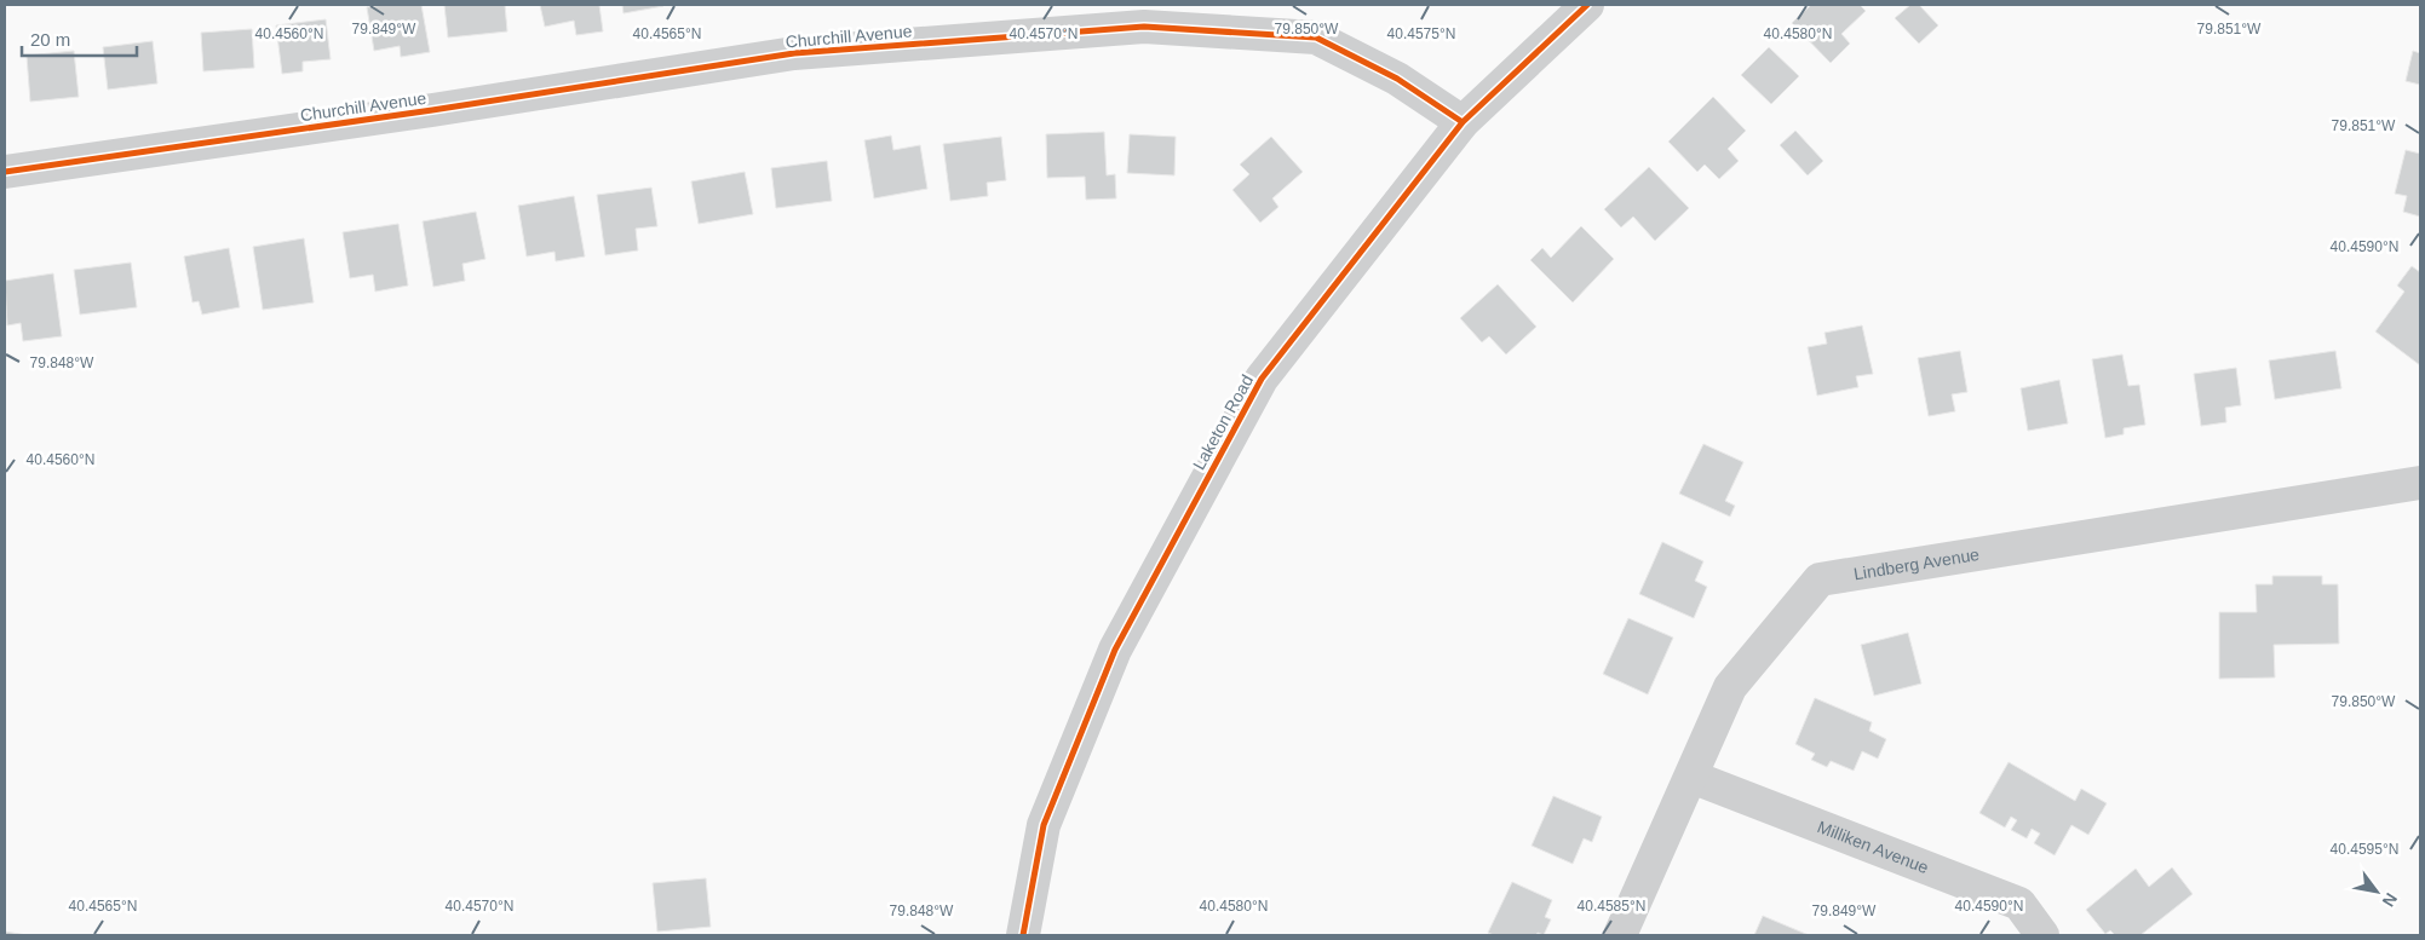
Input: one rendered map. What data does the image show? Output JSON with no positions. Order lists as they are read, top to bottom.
{
  "streets": {
    "street": [
      "Churchill Avenue",
      "Laketon Road",
      "Lindberg Avenue",
      "Milliken Avenue"
    ]
  },
  "crossings": [
    ["Churchill Avenue", "Laketon Road"],
    ["Lindberg Avenue", "Milliken Avenue"]
  ],
  "scale_bar": "20 m",
  "north": "bottom right",
  "coordinates": [
    "79.849°W",
    "79.850°W",
    "79.851°W",
    "40.4560°N",
    "40.4565°N",
    "40.4570°N",
    "40.4575°N",
    "40.4580°N",
    "40.4590°N",
    "79.848°W",
    "40.4595°N",
    "40.4585°N"
  ]
}
